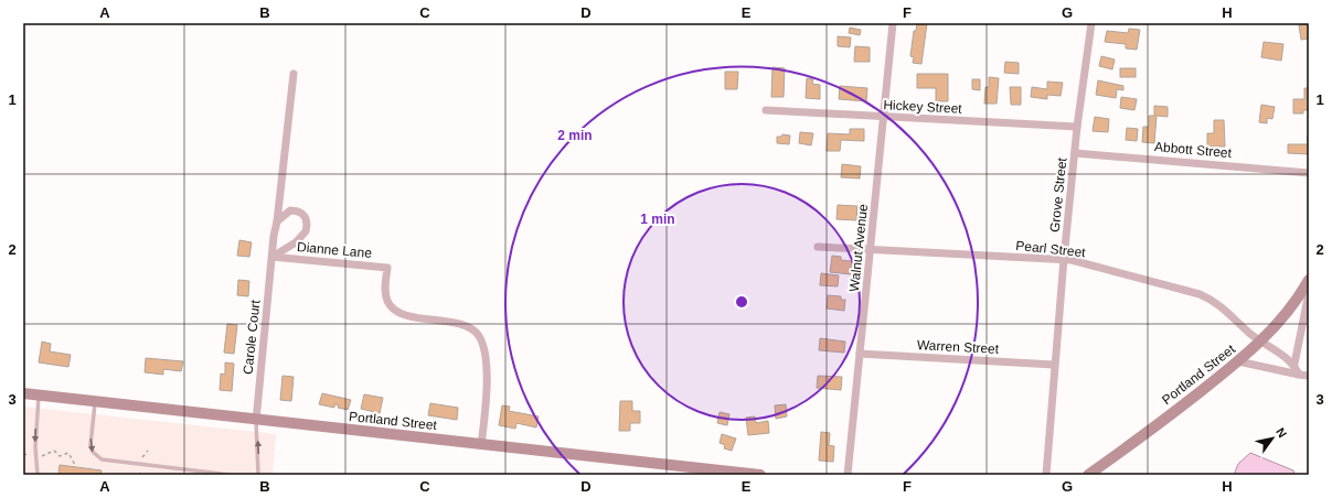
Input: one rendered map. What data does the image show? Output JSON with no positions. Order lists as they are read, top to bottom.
{
  "streets": {
    "street": [
      "Hickey Street",
      "Abbott Street",
      "Grove Street",
      "Walnut Avenue",
      "Pearl Street",
      "Dianne Lane",
      "Carole Court",
      "Warren Street",
      "Portland Street"
    ]
  },
  "crossings": [
    ["Hickey Street", "Grove Street"],
    ["Hickey Street", "Walnut Avenue"],
    ["Abbott Street", "Grove Street"],
    ["Grove Street", "Pearl Street"],
    ["Grove Street", "Warren Street"],
    ["Walnut Avenue", "Pearl Street"],
    ["Walnut Avenue", "Warren Street"],
    ["Pearl Street", "Portland Street"],
    ["Dianne Lane", "Carole Court"],
    ["Dianne Lane", "Portland Street"],
    ["Carole Court", "Portland Street"]
  ],
  "north": "top right",
  "grid": {
    "columns": [
      "A",
      "B",
      "C",
      "D",
      "E",
      "F",
      "G",
      "H"
    ],
    "rows": ["1", "2", "3"]
  },
  "rings": ["2 min", "1 min"]
}
